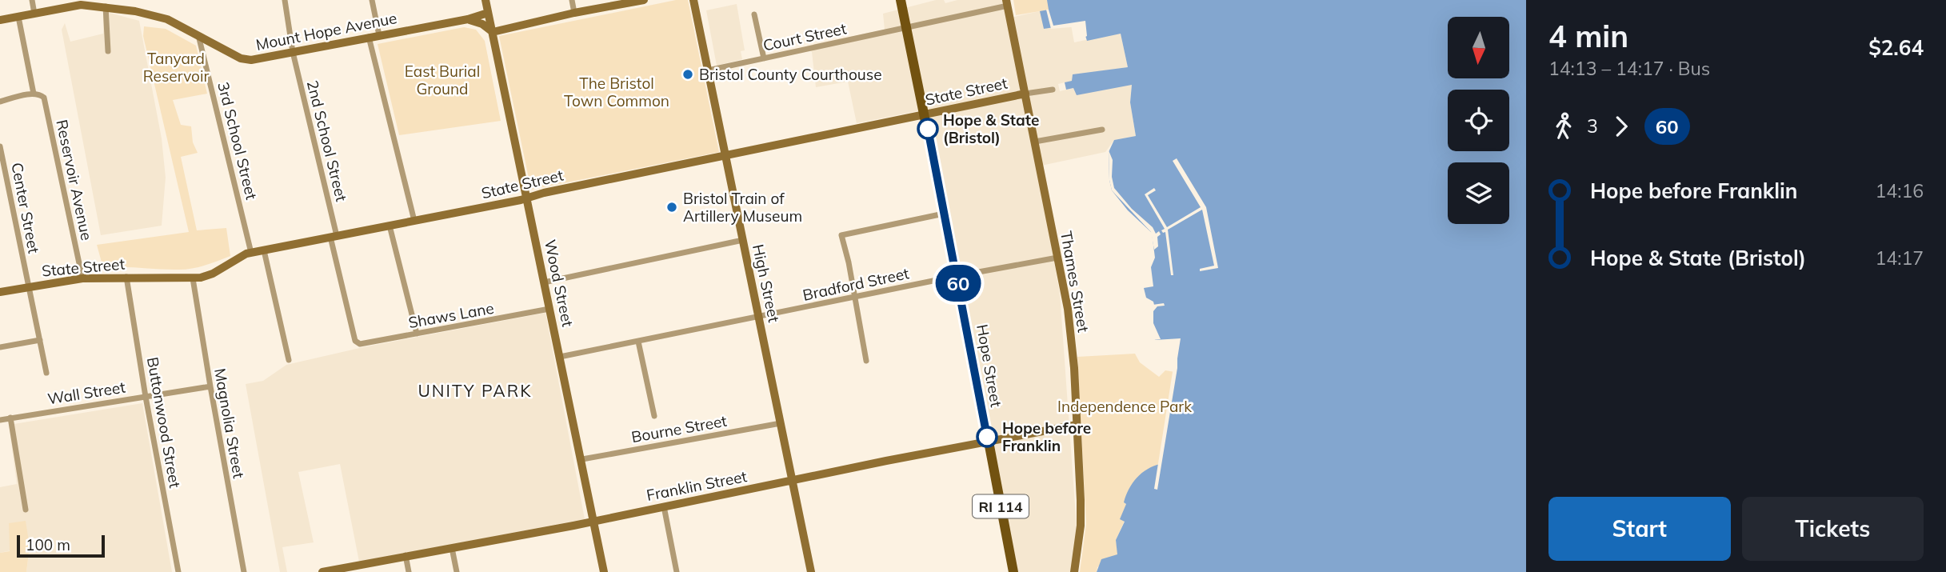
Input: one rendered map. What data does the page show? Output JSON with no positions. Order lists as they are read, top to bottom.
{
  "streets": {
    "main road": ["Hope Street", "RI 114"],
    "street": [
      "Mount Hope Avenue",
      "Court Street",
      "State Street",
      "3rd School Street",
      "2nd School Street",
      "Reservoir Avenue",
      "Center Street",
      "Thames Street",
      "Wood Street",
      "High Street",
      "Bradford Street",
      "Shaws Lane",
      "Wall Street",
      "Buttonwood Street",
      "Magnolia Street",
      "Bourne Street",
      "Franklin Street"
    ]
  },
  "crossings": [
    ["Mount Hope Avenue", "3rd School Street"],
    ["Mount Hope Avenue", "2nd School Street"],
    ["Mount Hope Avenue", "Wood Street"],
    ["Court Street", "Thames Street"],
    ["Court Street", "High Street"],
    ["Court Street", "Hope Street"],
    ["State Street", "3rd School Street"],
    ["State Street", "2nd School Street"],
    ["State Street", "Reservoir Avenue"],
    ["State Street", "Center Street"],
    ["State Street", "Thames Street"],
    ["State Street", "Wood Street"],
    ["State Street", "High Street"],
    ["State Street", "Hope Street"],
    ["State Street", "Buttonwood Street"],
    ["State Street", "Magnolia Street"],
    ["2nd School Street", "Shaws Lane"],
    ["Thames Street", "Bradford Street"],
    ["Thames Street", "Franklin Street"],
    ["Wood Street", "Bradford Street"],
    ["Wood Street", "Shaws Lane"],
    ["Wood Street", "Bourne Street"],
    ["Wood Street", "Franklin Street"],
    ["High Street", "Bradford Street"],
    ["High Street", "Bourne Street"],
    ["High Street", "Franklin Street"],
    ["Bradford Street", "Hope Street"],
    ["Hope Street", "Franklin Street"],
    ["Wall Street", "Buttonwood Street"],
    ["Wall Street", "Magnolia Street"]
  ],
  "districts": ["UNITY PARK"],
  "parks": [
    "Tanyard Reservoir",
    "East Burial Ground",
    "The Bristol Town Common",
    "Independence Park"
  ],
  "places": [
    "Bristol County Courthouse",
    "Hope & State (Bristol)",
    "Bristol Train of Artillery Museum",
    "Hope before Franklin"
  ],
  "lines": ["bus line 60"],
  "scale_bar": "100 m",
  "north": "bottom",
  "page": {
    "on_map": "60",
    "heading": ["4 min", "14:13 – 14:17 · Bus", "$2.64"],
    "legs": ["3", "60"],
    "list": [
      {
        "name": "Hope before Franklin",
        "value": "14:16"
      },
      {
        "name": "Hope & State (Bristol)",
        "value": "14:17"
      }
    ],
    "buttons": ["Start", "Tickets"],
    "scale": "100 m"
  }
}
